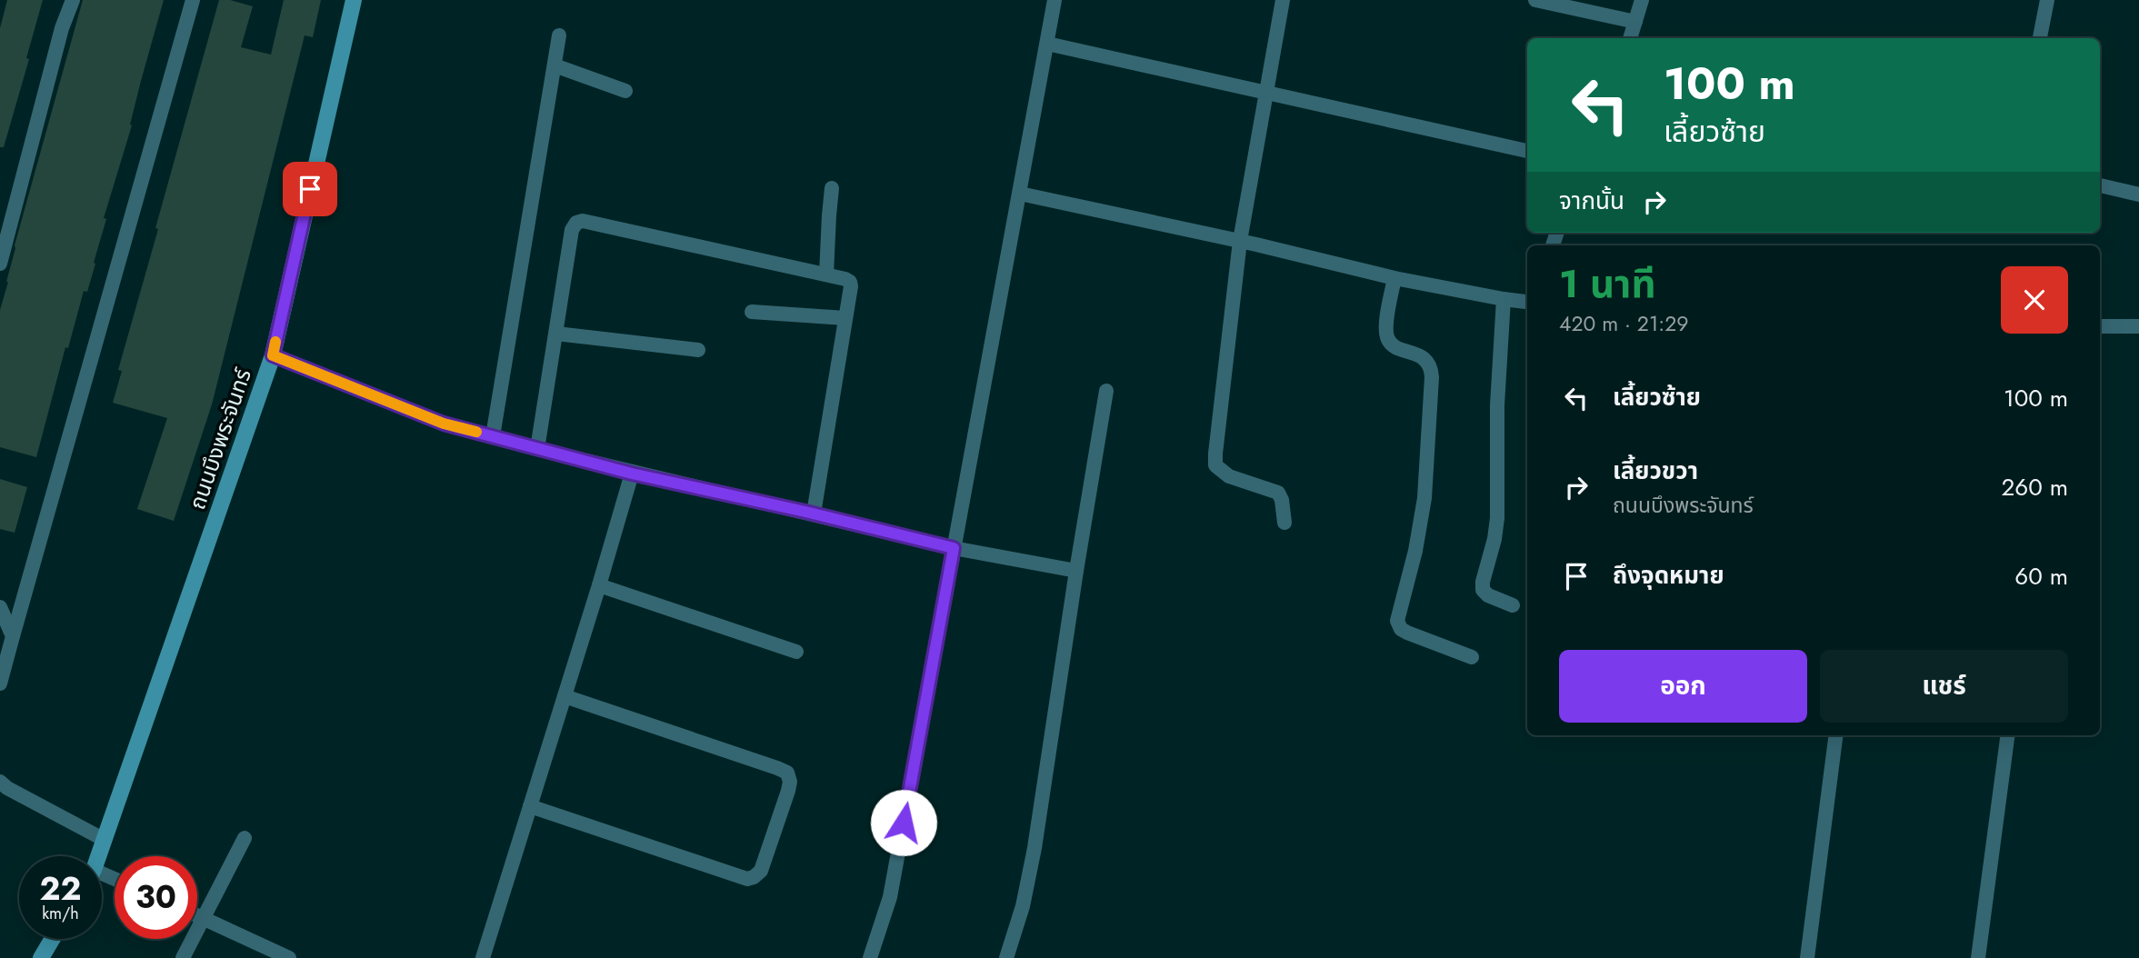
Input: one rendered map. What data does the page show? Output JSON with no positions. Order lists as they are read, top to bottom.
{
  "streets": {
    "street": ["ถนนบึงพระจันทร์"]
  },
  "page": {
    "turn": ["100 m", "เลี้ยวซ้าย"],
    "then": "จากนั้น",
    "heading": ["1 นาที", "420 m · 21:29"],
    "list": [
      {
        "name": "เลี้ยวซ้าย",
        "value": "100 m"
      },
      {
        "name": "เลี้ยวขวา",
        "note": "ถนนบึงพระจันทร์",
        "value": "260 m"
      },
      {
        "name": "ถึงจุดหมาย",
        "value": "60 m"
      }
    ],
    "buttons": ["ออก", "แชร์"],
    "speed": "22 km/h",
    "limit": "30"
  }
}
